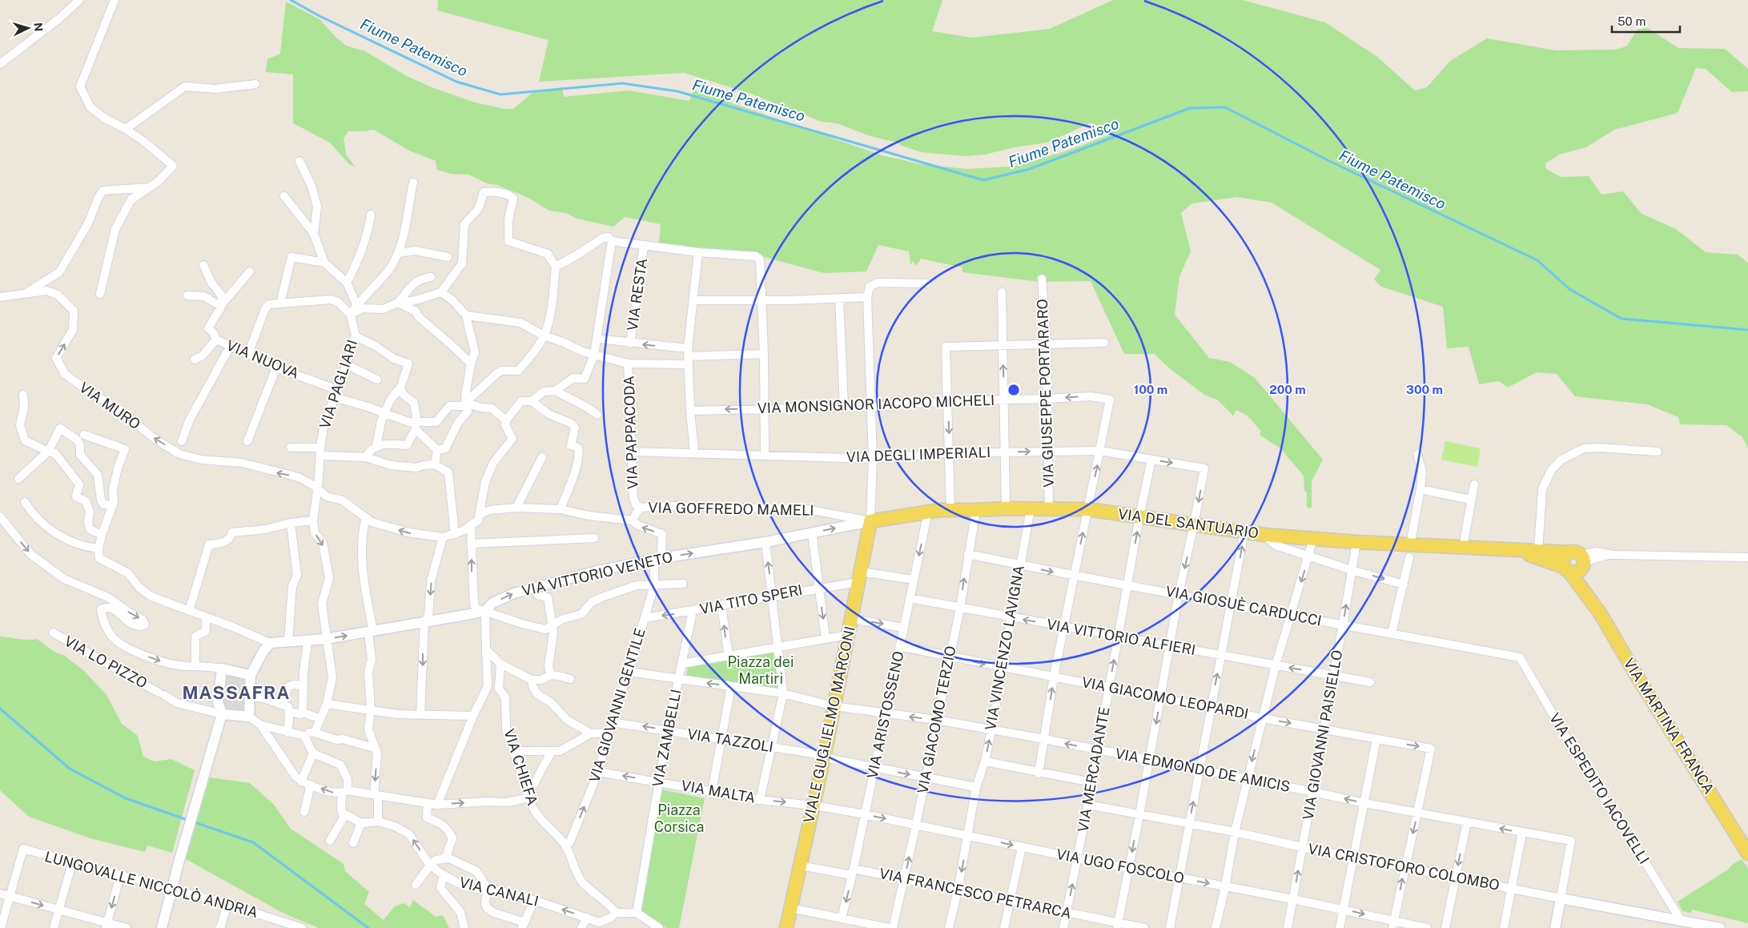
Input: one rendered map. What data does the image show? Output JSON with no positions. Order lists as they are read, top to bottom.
{
  "streets": {
    "main road": ["VIA DEL SANTUARIO", "VIALE GUGLIELMO MARCONI", "VIA MARTINA FRANCA"],
    "street": [
      "VIA RESTA",
      "VIA NUOVA",
      "VIA PAGLIARI",
      "VIA GIUSEPPE PORTARARO",
      "VIA MONSIGNOR IACOPO MICHELI",
      "VIA MURO",
      "VIA PAPPACODA",
      "VIA DEGLI IMPERIALI",
      "VIA GOFFREDO MAMELI",
      "VIA VITTORIO VENETO",
      "VIA TITO SPERI",
      "VIA GIOSUÈ CARDUCCI",
      "VIA VITTORIO ALFIERI",
      "VIA VINCENZO LAVIGNA",
      "VIA LO PIZZO",
      "VIA GIACOMO LEOPARDI",
      "VIA GIOVANNI GENTILE",
      "VIA ARISTOSSENO",
      "VIA GIACOMO TERZIO",
      "VIA GIOVANNI PAISIELLO",
      "VIA ZAMBELLI",
      "VIA TAZZOLI",
      "VIA CHIEFA",
      "VIA MERCADANTE",
      "VIA EDMONDO DE AMICIS",
      "VIA ESPEDITO IACOVELLI",
      "VIA MALTA",
      "VIA UGO FOSCOLO",
      "VIA CRISTOFORO COLOMBO",
      "LUNGOVALLE NICCOLÒ ANDRIA",
      "VIA CANALI",
      "VIA FRANCESCO PETRARCA"
    ]
  },
  "crossings": [
    ["VIA NUOVA", "VIA PAGLIARI"],
    ["VIA PAGLIARI", "VIA MURO"],
    ["VIA GIUSEPPE PORTARARO", "VIA MONSIGNOR IACOPO MICHELI"],
    ["VIA GIUSEPPE PORTARARO", "VIA DEGLI IMPERIALI"],
    ["VIA GIUSEPPE PORTARARO", "VIA DEL SANTUARIO"],
    ["VIA MONSIGNOR IACOPO MICHELI", "VIA DEGLI IMPERIALI"],
    ["VIA PAPPACODA", "VIA DEGLI IMPERIALI"],
    ["VIA PAPPACODA", "VIA GOFFREDO MAMELI"],
    ["VIA PAPPACODA", "VIA GIOVANNI GENTILE"],
    ["VIA DEGLI IMPERIALI", "VIA DEL SANTUARIO"],
    ["VIA DEGLI IMPERIALI", "VIA MERCADANTE"],
    ["VIA GOFFREDO MAMELI", "VIA DEL SANTUARIO"],
    ["VIA GOFFREDO MAMELI", "VIA VITTORIO VENETO"],
    ["VIA GOFFREDO MAMELI", "VIALE GUGLIELMO MARCONI"],
    ["VIA DEL SANTUARIO", "VIA VITTORIO VENETO"],
    ["VIA DEL SANTUARIO", "VIA VINCENZO LAVIGNA"],
    ["VIA DEL SANTUARIO", "VIA ARISTOSSENO"],
    ["VIA DEL SANTUARIO", "VIA GIACOMO TERZIO"],
    ["VIA DEL SANTUARIO", "VIALE GUGLIELMO MARCONI"],
    ["VIA DEL SANTUARIO", "VIA MARTINA FRANCA"],
    ["VIA DEL SANTUARIO", "VIA GIOVANNI PAISIELLO"],
    ["VIA DEL SANTUARIO", "VIA MERCADANTE"],
    ["VIA VITTORIO VENETO", "VIA GIOVANNI GENTILE"],
    ["VIA VITTORIO VENETO", "VIALE GUGLIELMO MARCONI"],
    ["VIA TITO SPERI", "VIA GIOVANNI GENTILE"],
    ["VIA TITO SPERI", "VIA ARISTOSSENO"],
    ["VIA TITO SPERI", "VIALE GUGLIELMO MARCONI"],
    ["VIA TITO SPERI", "VIA ZAMBELLI"],
    ["VIA GIOSUÈ CARDUCCI", "VIA VINCENZO LAVIGNA"],
    ["VIA GIOSUÈ CARDUCCI", "VIA GIACOMO TERZIO"],
    ["VIA GIOSUÈ CARDUCCI", "VIA GIOVANNI PAISIELLO"],
    ["VIA GIOSUÈ CARDUCCI", "VIA MERCADANTE"],
    ["VIA GIOSUÈ CARDUCCI", "VIA ESPEDITO IACOVELLI"],
    ["VIA VITTORIO ALFIERI", "VIA VINCENZO LAVIGNA"],
    ["VIA VITTORIO ALFIERI", "VIA ARISTOSSENO"],
    ["VIA VITTORIO ALFIERI", "VIA GIACOMO TERZIO"],
    ["VIA VITTORIO ALFIERI", "VIA GIOVANNI PAISIELLO"],
    ["VIA VITTORIO ALFIERI", "VIA MERCADANTE"],
    ["VIA VINCENZO LAVIGNA", "VIA GIACOMO LEOPARDI"],
    ["VIA VINCENZO LAVIGNA", "VIA TAZZOLI"],
    ["VIA VINCENZO LAVIGNA", "VIA EDMONDO DE AMICIS"],
    ["VIA VINCENZO LAVIGNA", "VIA UGO FOSCOLO"],
    ["VIA VINCENZO LAVIGNA", "VIA FRANCESCO PETRARCA"],
    ["VIA GIACOMO LEOPARDI", "VIA ARISTOSSENO"],
    ["VIA GIACOMO LEOPARDI", "VIA GIACOMO TERZIO"],
    ["VIA GIACOMO LEOPARDI", "VIA GIOVANNI PAISIELLO"],
    ["VIA GIACOMO LEOPARDI", "VIA MERCADANTE"],
    ["VIA GIACOMO LEOPARDI", "VIA EDMONDO DE AMICIS"],
    ["VIA GIOVANNI GENTILE", "VIA TAZZOLI"],
    ["VIA GIOVANNI GENTILE", "VIA CHIEFA"],
    ["VIA GIOVANNI GENTILE", "VIA EDMONDO DE AMICIS"],
    ["VIA GIOVANNI GENTILE", "VIA MALTA"],
    ["VIA ARISTOSSENO", "VIA TAZZOLI"],
    ["VIA ARISTOSSENO", "VIA EDMONDO DE AMICIS"],
    ["VIA ARISTOSSENO", "VIA UGO FOSCOLO"],
    ["VIA ARISTOSSENO", "VIA FRANCESCO PETRARCA"],
    ["VIA GIACOMO TERZIO", "VIA TAZZOLI"],
    ["VIA GIACOMO TERZIO", "VIA EDMONDO DE AMICIS"],
    ["VIA GIACOMO TERZIO", "VIA UGO FOSCOLO"],
    ["VIA GIACOMO TERZIO", "VIA FRANCESCO PETRARCA"],
    ["VIALE GUGLIELMO MARCONI", "VIA TAZZOLI"],
    ["VIALE GUGLIELMO MARCONI", "VIA EDMONDO DE AMICIS"],
    ["VIALE GUGLIELMO MARCONI", "VIA MALTA"],
    ["VIALE GUGLIELMO MARCONI", "VIA UGO FOSCOLO"],
    ["VIALE GUGLIELMO MARCONI", "VIA FRANCESCO PETRARCA"],
    ["VIA GIOVANNI PAISIELLO", "VIA EDMONDO DE AMICIS"],
    ["VIA GIOVANNI PAISIELLO", "VIA UGO FOSCOLO"],
    ["VIA GIOVANNI PAISIELLO", "VIA CRISTOFORO COLOMBO"],
    ["VIA ZAMBELLI", "VIA TAZZOLI"],
    ["VIA ZAMBELLI", "VIA EDMONDO DE AMICIS"],
    ["VIA ZAMBELLI", "VIA MALTA"],
    ["VIA CHIEFA", "VIA CANALI"],
    ["VIA MERCADANTE", "VIA EDMONDO DE AMICIS"],
    ["VIA MERCADANTE", "VIA UGO FOSCOLO"],
    ["VIA MERCADANTE", "VIA CRISTOFORO COLOMBO"],
    ["VIA MERCADANTE", "VIA FRANCESCO PETRARCA"],
    ["VIA EDMONDO DE AMICIS", "VIA CRISTOFORO COLOMBO"],
    ["VIA ESPEDITO IACOVELLI", "VIA CRISTOFORO COLOMBO"],
    ["VIA MALTA", "VIA UGO FOSCOLO"]
  ],
  "one_way": ["VIA MURO"],
  "districts": ["MASSAFRA"],
  "water": ["Fiume Patemisco"],
  "parks": ["Piazza dei Martiri", "Piazza Corsica"],
  "scale_bar": "50 m",
  "north": "right",
  "rings": ["100 m", "200 m", "300 m"]
}
